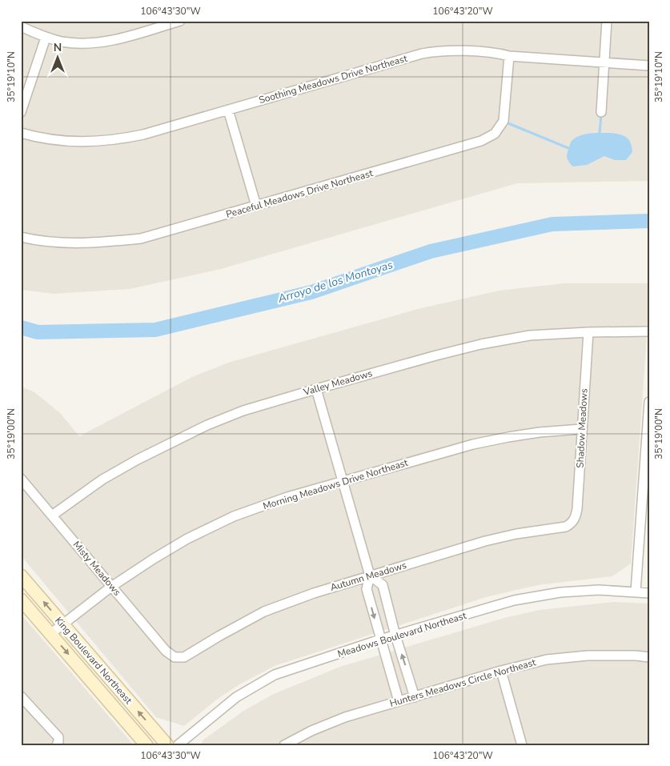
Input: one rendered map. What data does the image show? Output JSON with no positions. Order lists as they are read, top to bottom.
{
  "streets": {
    "street": [
      "Soothing Meadows Drive Northeast",
      "Peaceful Meadows Drive Northeast",
      "Valley Meadows",
      "Shadow Meadows",
      "Morning Meadows Drive Northeast",
      "Misty Meadows",
      "Autumn Meadows",
      "Meadows Boulevard Northeast",
      "King Boulevard Northeast",
      "Hunters Meadows Circle Northeast"
    ]
  },
  "crossings": [
    ["Soothing Meadows Drive Northeast", "Peaceful Meadows Drive Northeast"],
    ["Valley Meadows", "Shadow Meadows"],
    ["Valley Meadows", "Misty Meadows"],
    ["Shadow Meadows", "Morning Meadows Drive Northeast"],
    ["Shadow Meadows", "Autumn Meadows"],
    ["Morning Meadows Drive Northeast", "Misty Meadows"],
    ["Morning Meadows Drive Northeast", "King Boulevard Northeast"],
    ["Misty Meadows", "Autumn Meadows"]
  ],
  "water": ["Arroyo de los Montoyas"],
  "north": "top",
  "coordinates": [
    "106°43'30\"W",
    "106°43'20\"W",
    "35°19'10\"N",
    "35°19'00\"N"
  ]
}
